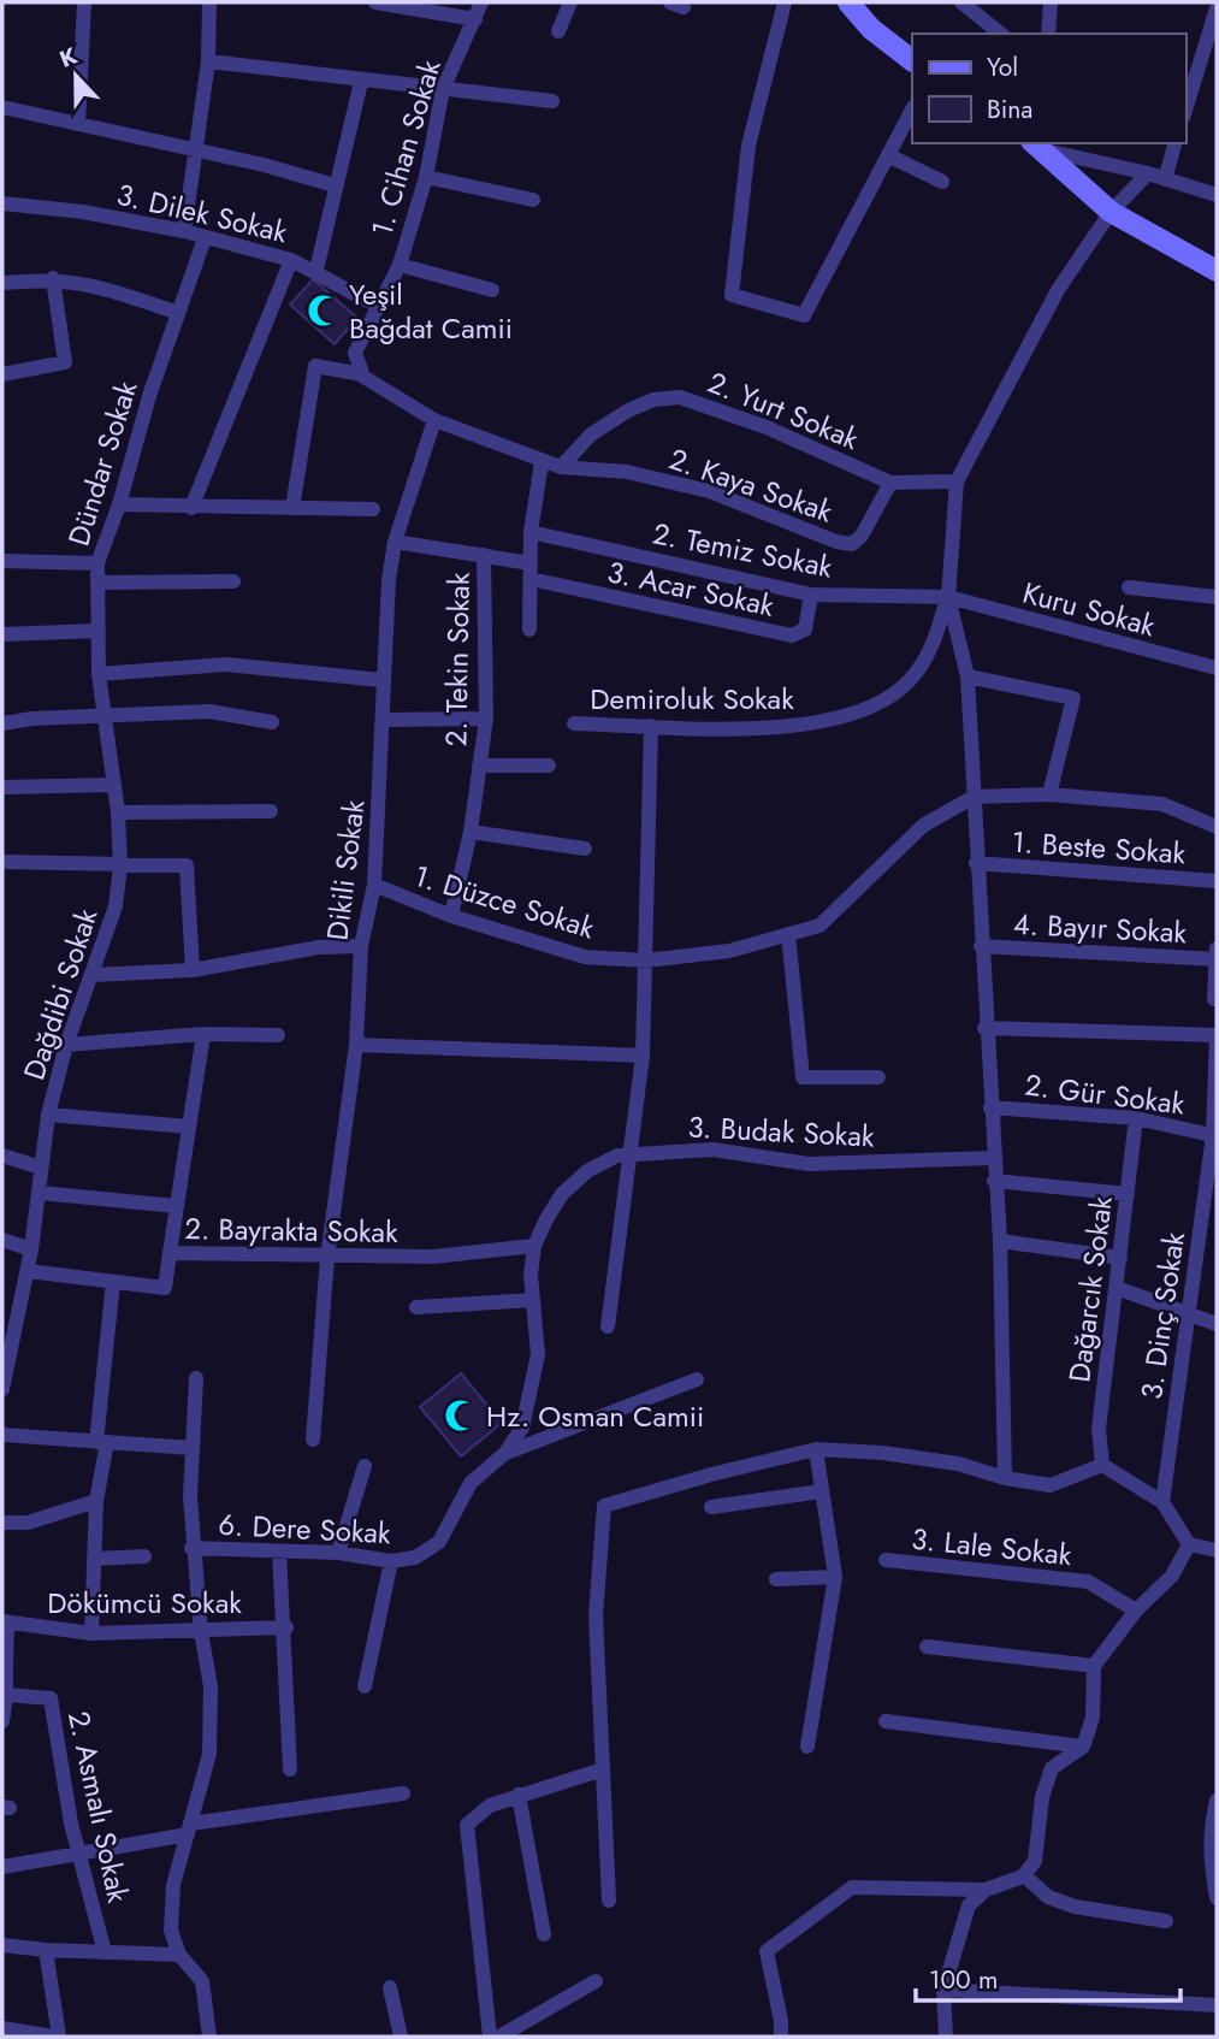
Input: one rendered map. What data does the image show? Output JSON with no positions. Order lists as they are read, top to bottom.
{
  "streets": {
    "street": [
      "1. Cihan Sokak",
      "3. Dilek Sokak",
      "2. Yurt Sokak",
      "Dündar Sokak",
      "2. Kaya Sokak",
      "2. Temiz Sokak",
      "3. Acar Sokak",
      "Kuru Sokak",
      "2. Tekin Sokak",
      "Demiroluk Sokak",
      "1. Beste Sokak",
      "Dikili Sokak",
      "1. Düzce Sokak",
      "4. Bayır Sokak",
      "Dağdibi Sokak",
      "2. Gür Sokak",
      "3. Budak Sokak",
      "2. Bayrakta Sokak",
      "Dağarcık Sokak",
      "3. Dinç Sokak",
      "6. Dere Sokak",
      "3. Lale Sokak",
      "Dökümcü Sokak",
      "2. Asmalı Sokak"
    ]
  },
  "crossings": [
    ["1. Cihan Sokak", "3. Dilek Sokak"],
    ["3. Dilek Sokak", "Dündar Sokak"],
    ["2. Yurt Sokak", "2. Kaya Sokak"],
    ["Dündar Sokak", "Dağdibi Sokak"],
    ["2. Temiz Sokak", "3. Acar Sokak"],
    ["2. Temiz Sokak", "Kuru Sokak"],
    ["2. Temiz Sokak", "Demiroluk Sokak"],
    ["Kuru Sokak", "Demiroluk Sokak"],
    ["2. Tekin Sokak", "1. Düzce Sokak"],
    ["Dikili Sokak", "1. Düzce Sokak"],
    ["Dikili Sokak", "2. Bayrakta Sokak"],
    ["Dağdibi Sokak", "2. Bayrakta Sokak"],
    ["2. Gür Sokak", "Dağarcık Sokak"],
    ["2. Gür Sokak", "3. Dinç Sokak"]
  ],
  "places": {
    "mosque": ["Yeşil Bağdat Camii", "Hz. Osman Camii"]
  },
  "legend": ["Yol", "Bina"],
  "scale_bar": "100 m",
  "north": "top"
}
